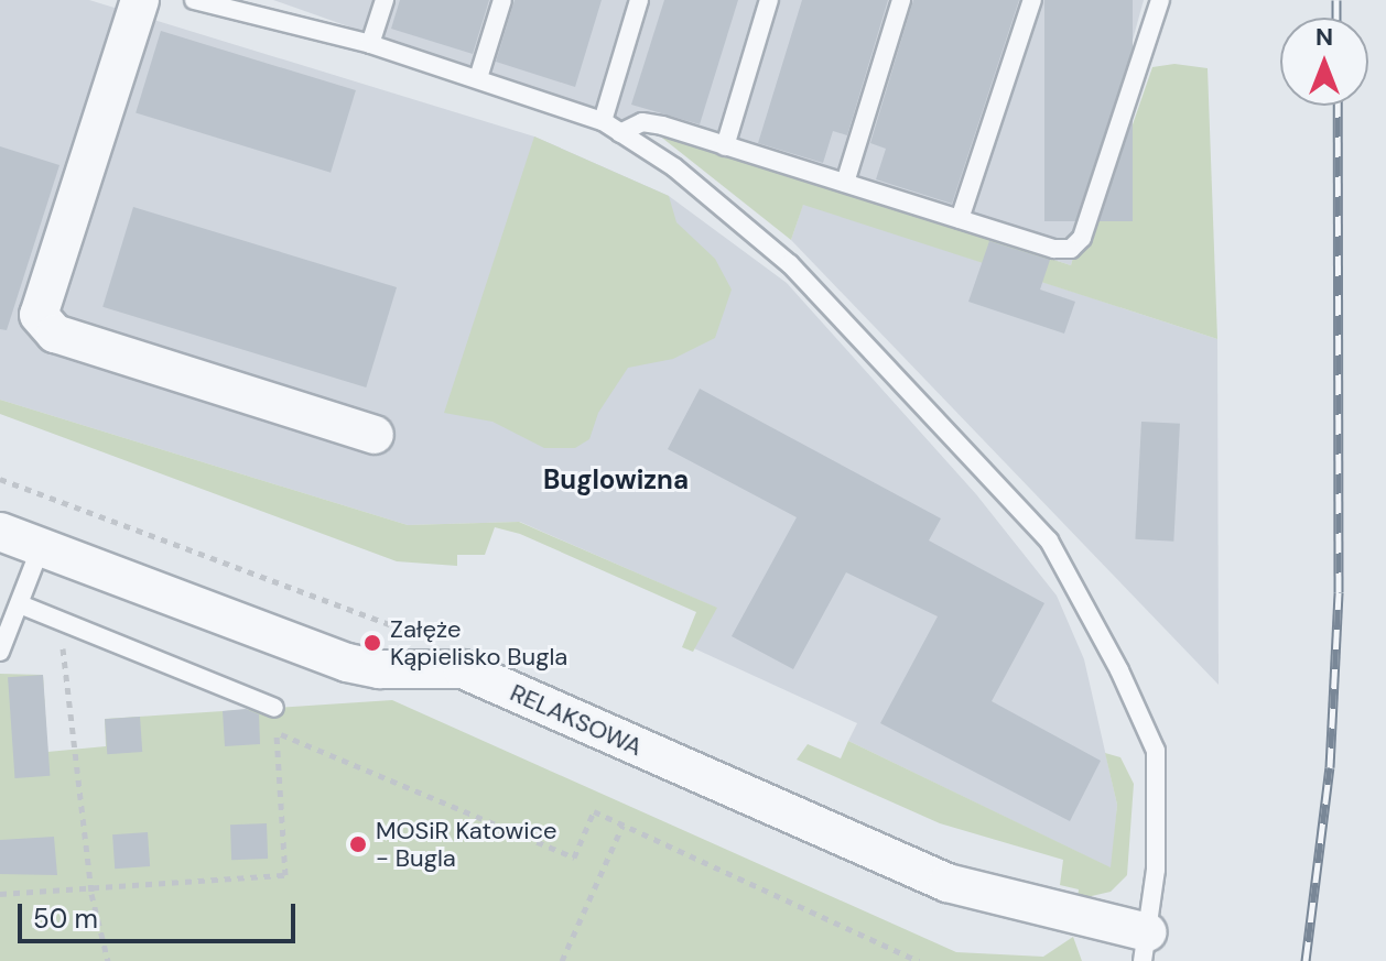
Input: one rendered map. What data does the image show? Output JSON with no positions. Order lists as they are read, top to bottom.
{
  "streets": {
    "street": ["RELAKSOWA"]
  },
  "districts": ["Buglowizna"],
  "places": ["Załęże Kąpielisko Bugla", "MOSiR Katowice - Bugla"],
  "scale_bar": "50 m",
  "north": "top"
}
